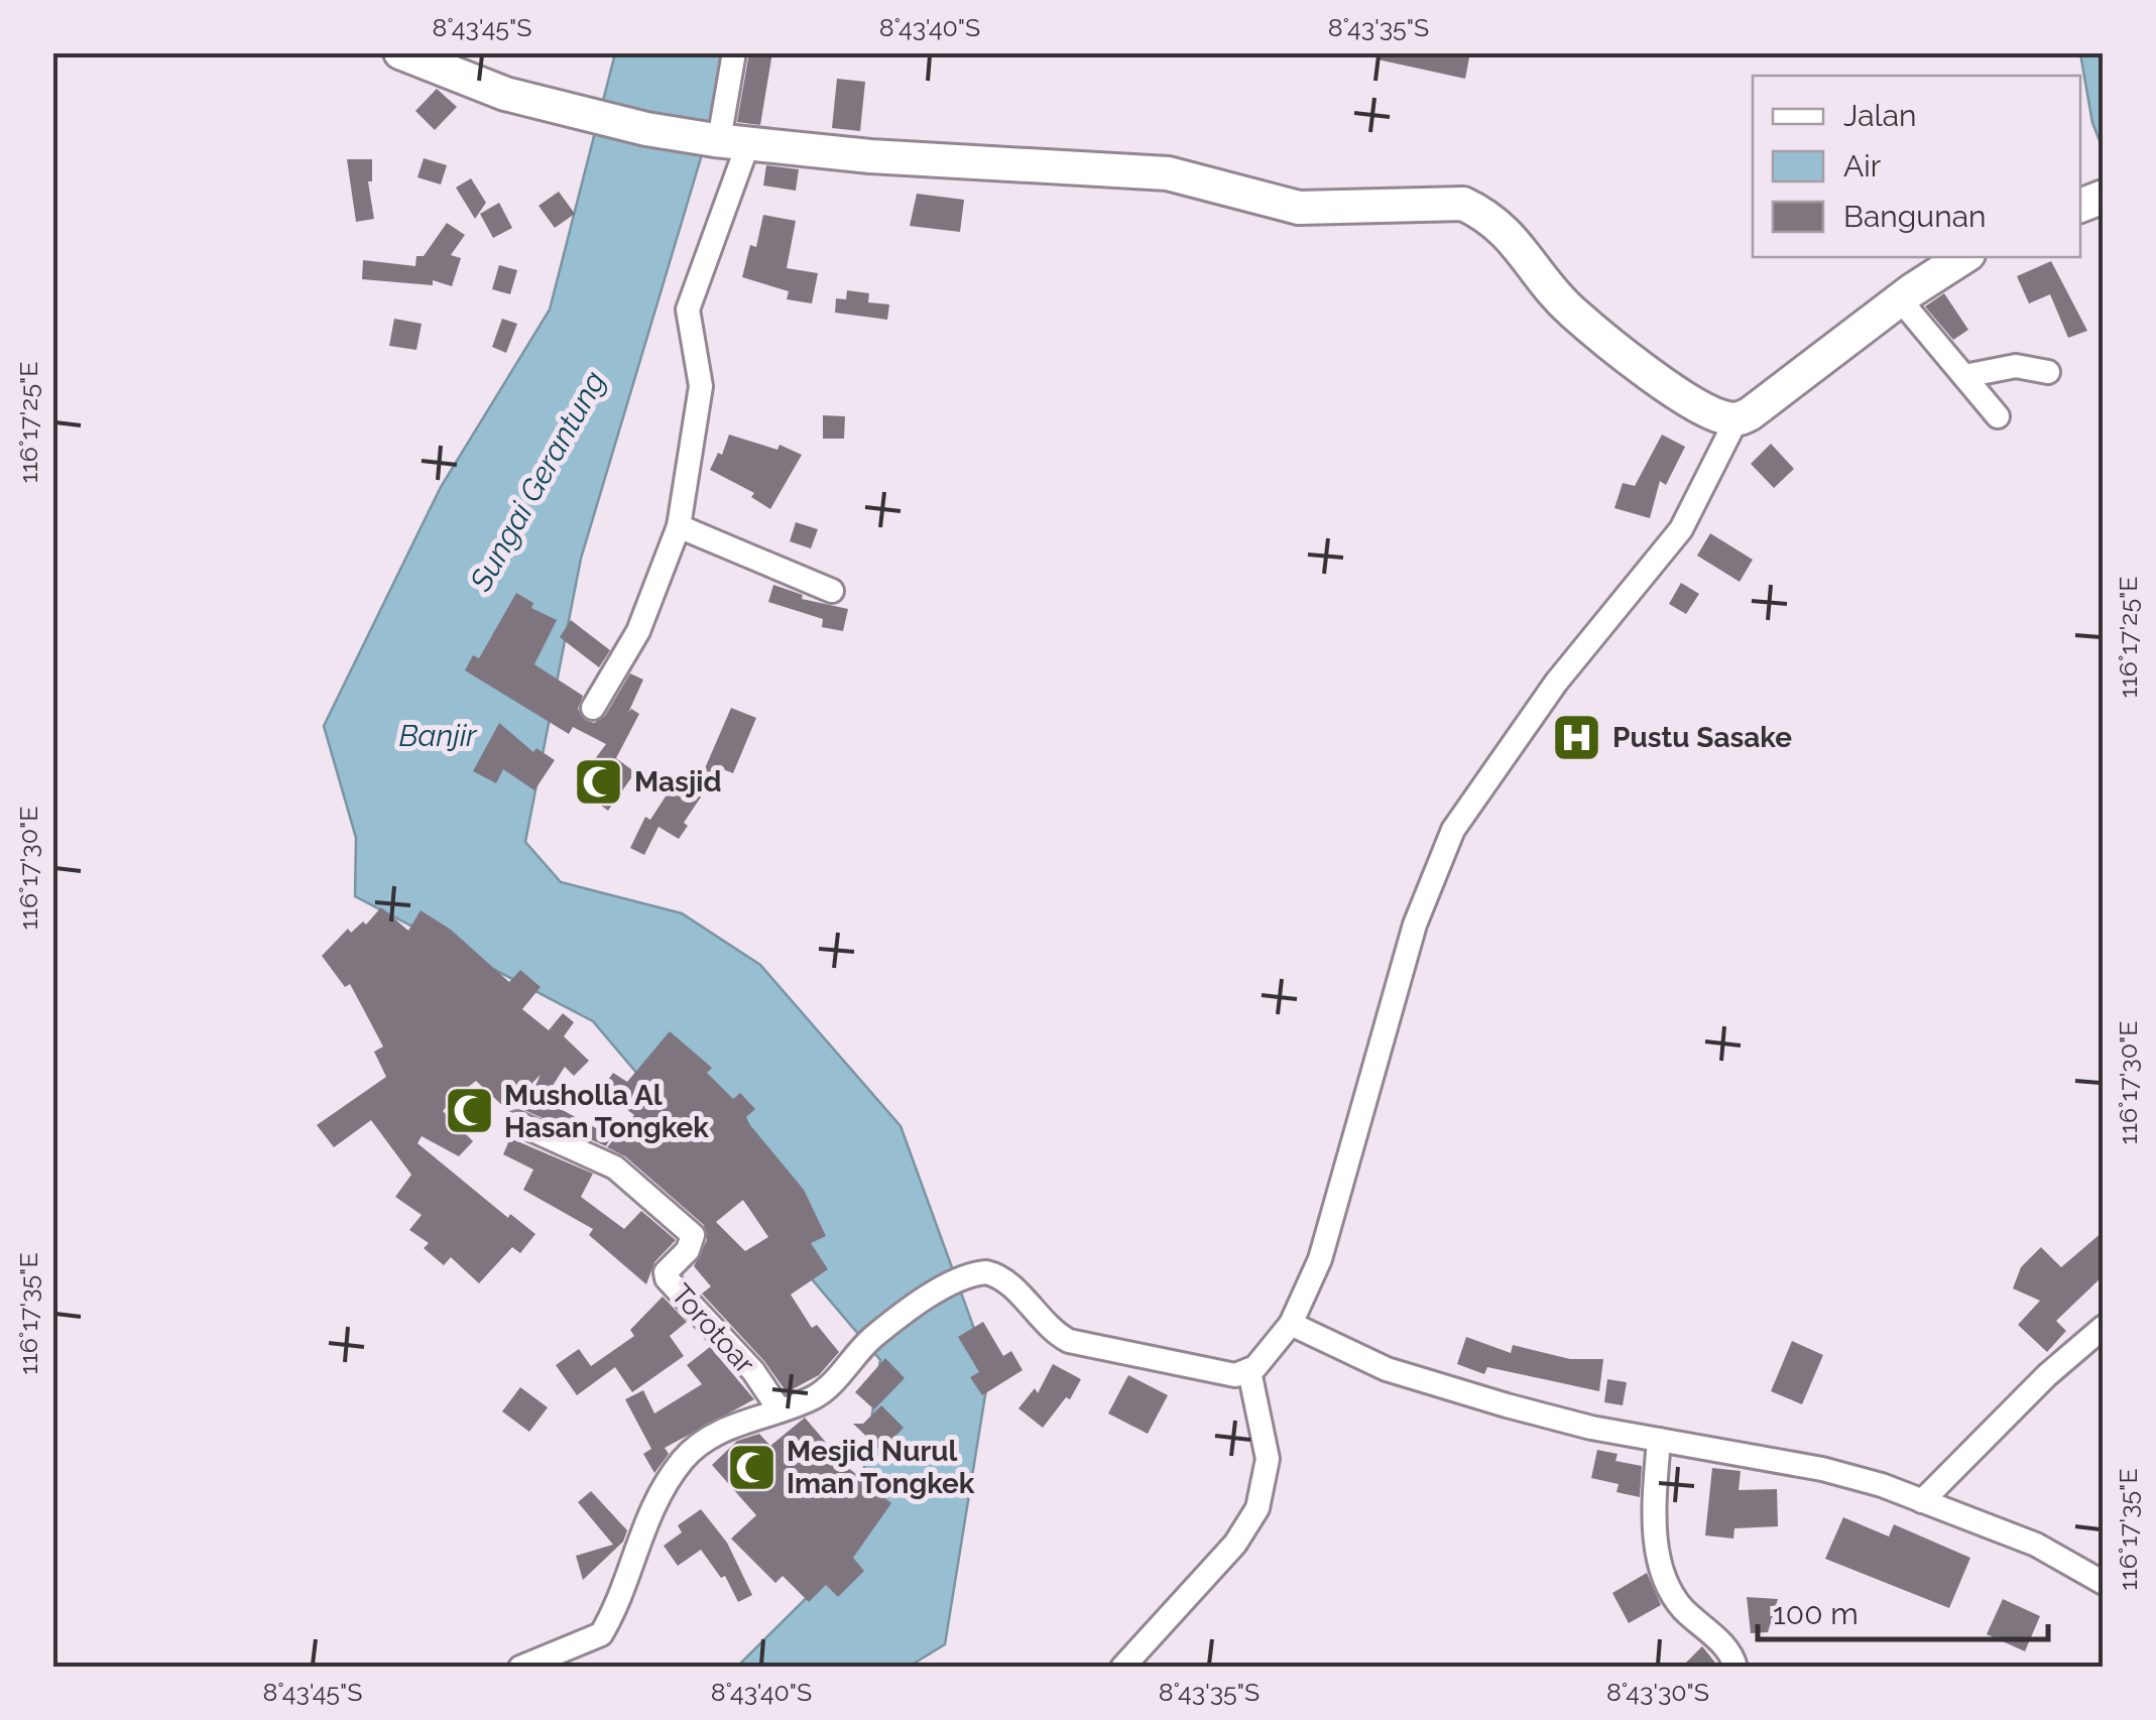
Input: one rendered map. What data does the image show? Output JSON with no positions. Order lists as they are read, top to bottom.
{
  "streets": {
    "street": ["Torotoar"]
  },
  "water": ["Sungai Gerantung", "Banjir"],
  "places": {
    "hospital": ["Pustu Sasake"],
    "mosque": ["Masjid", "Musholla Al Hasan Tongkek", "Mesjid Nurul Iman Tongkek"]
  },
  "legend": ["Jalan", "Air", "Bangunan"],
  "scale_bar": "100 m",
  "coordinates": [
    "8°43'45\"S",
    "8°43'40\"S",
    "8°43'35\"S",
    "116°17'25\"E",
    "116°17'30\"E",
    "116°17'35\"E",
    "8°43'30\"S"
  ]
}
